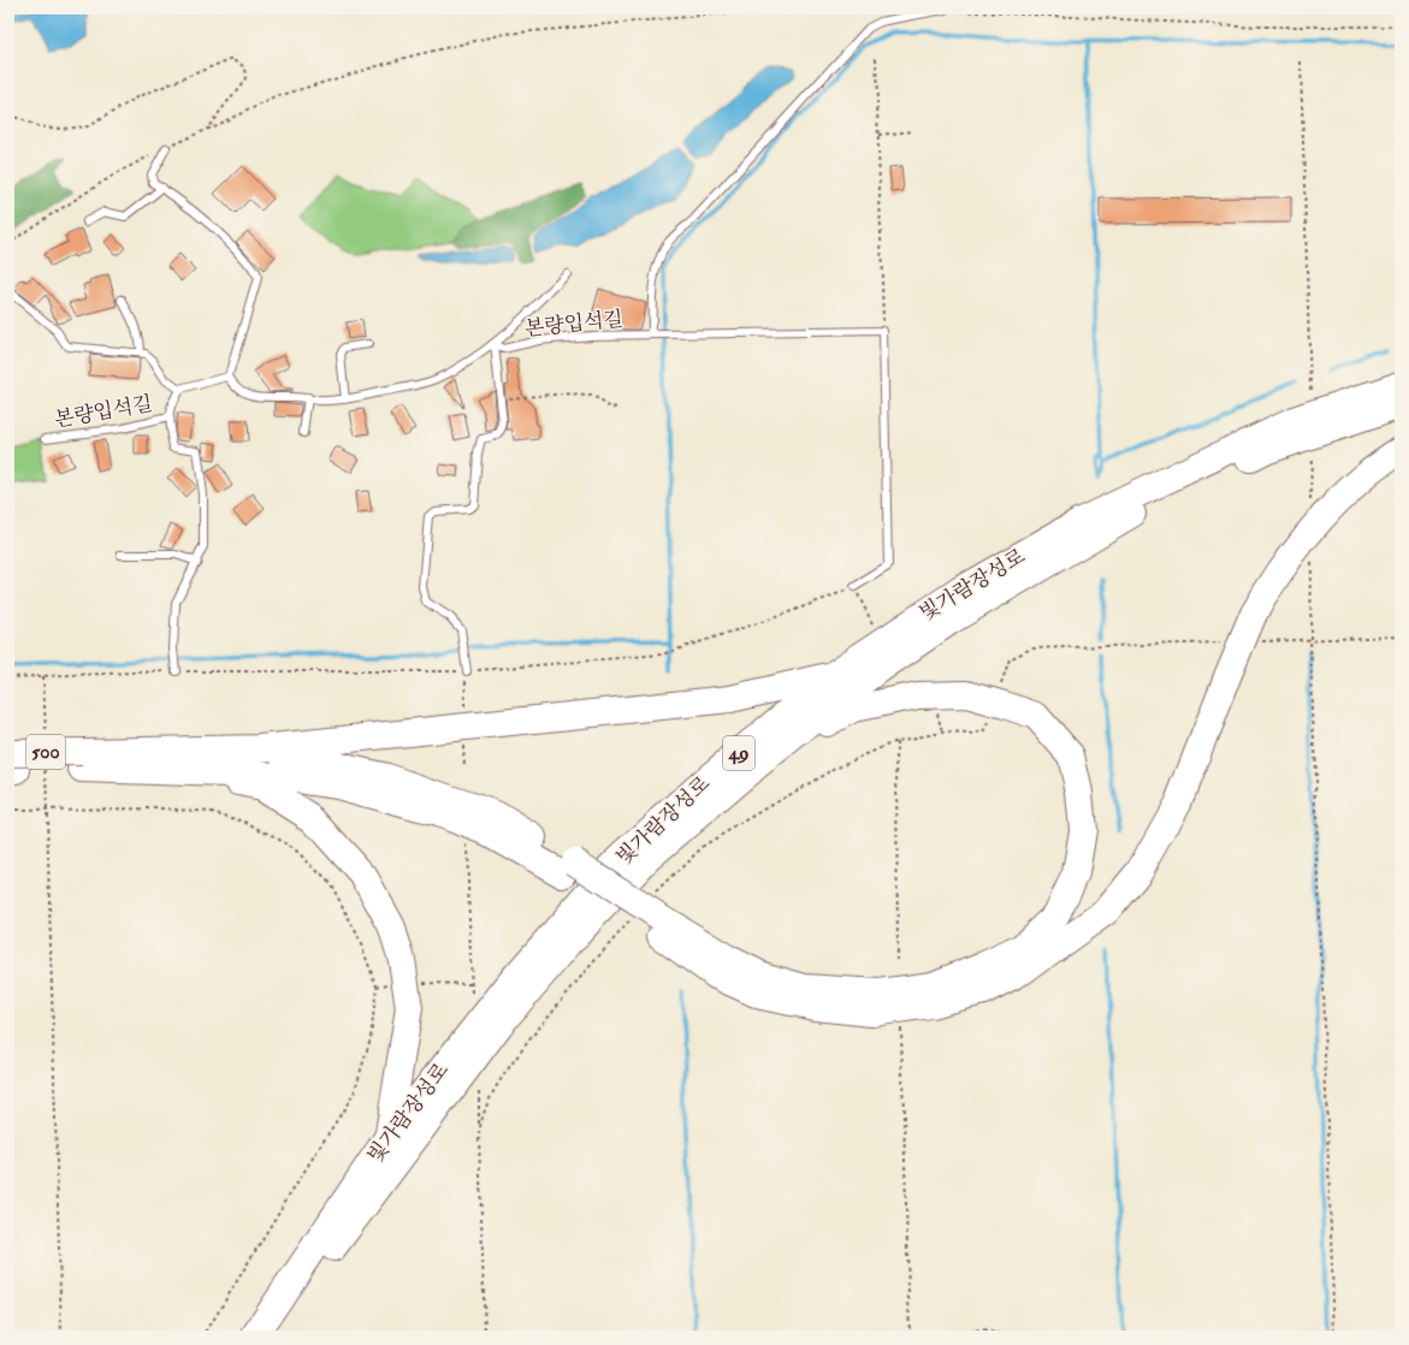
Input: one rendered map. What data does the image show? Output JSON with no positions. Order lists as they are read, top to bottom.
{
  "streets": {
    "highway": ["빛가람장성로", "500", "49"],
    "lane": ["본량입석길"]
  }
}
